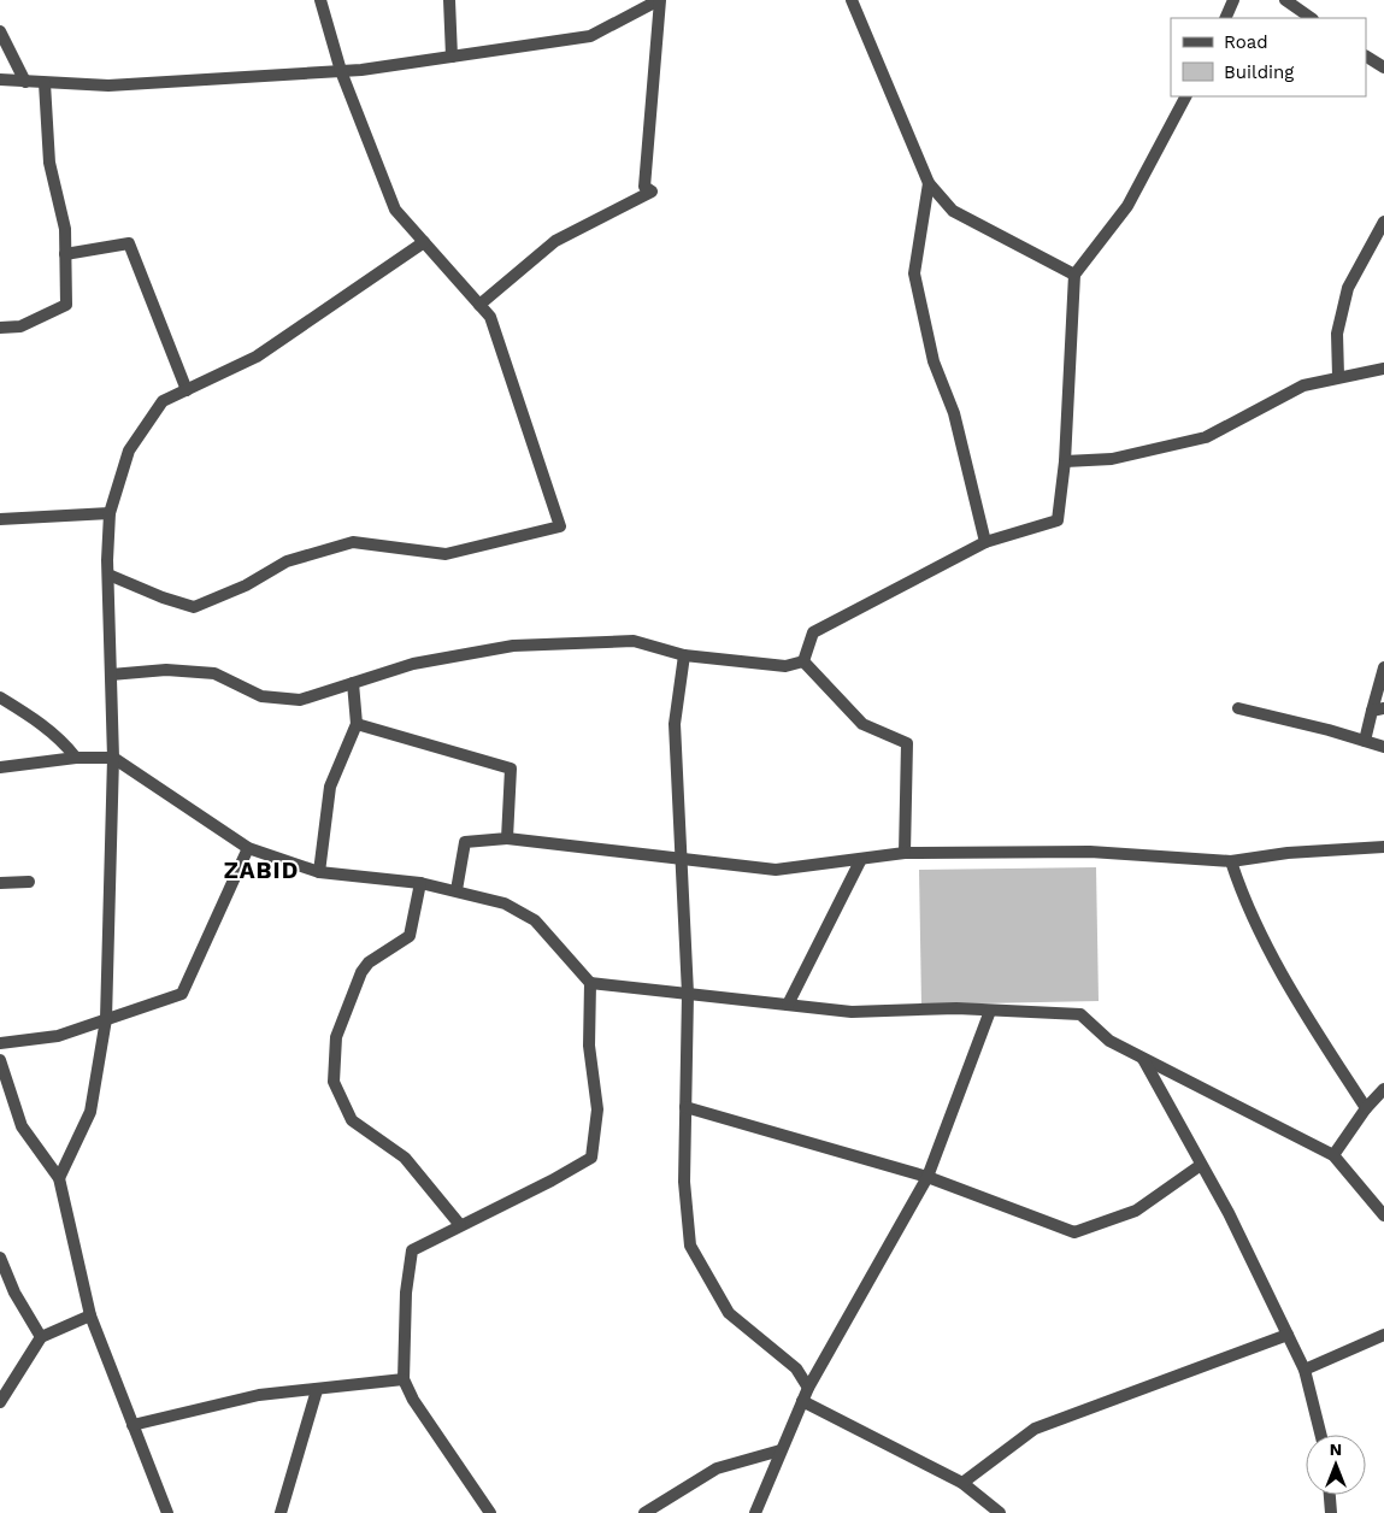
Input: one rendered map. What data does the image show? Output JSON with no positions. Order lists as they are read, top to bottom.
{
  "districts": ["ZABID"],
  "legend": ["Road", "Building"],
  "north": "top"
}
